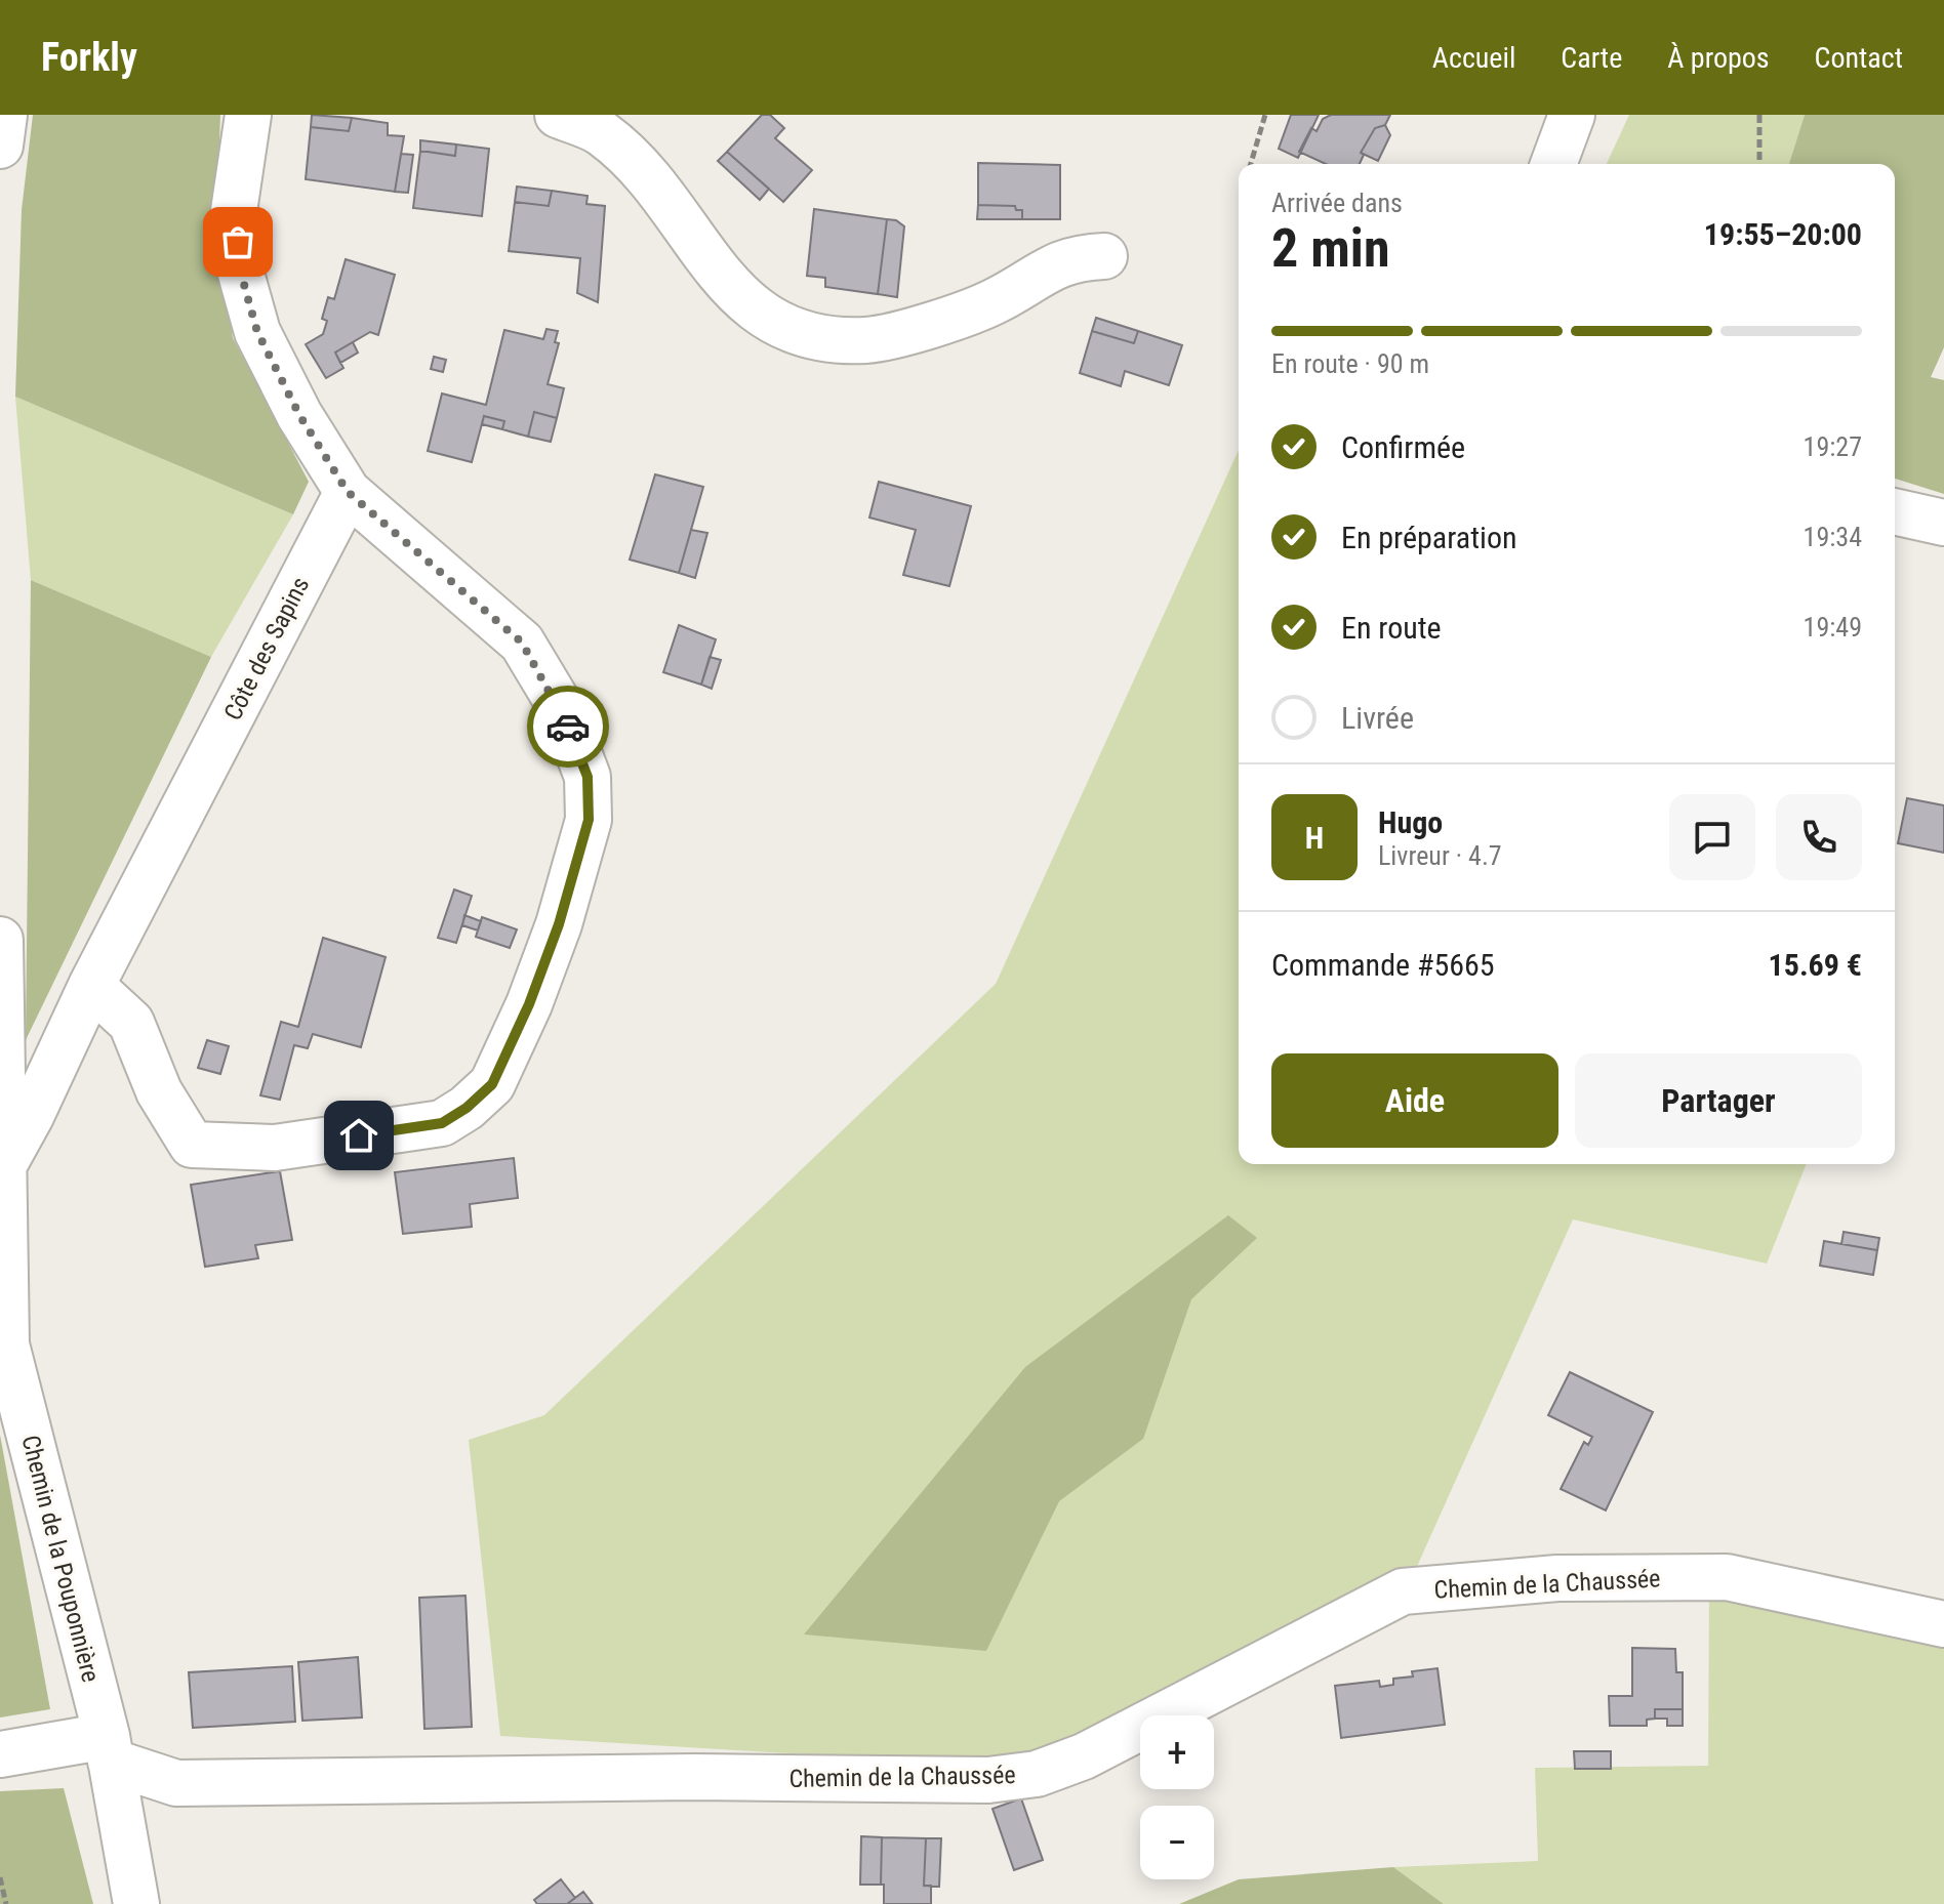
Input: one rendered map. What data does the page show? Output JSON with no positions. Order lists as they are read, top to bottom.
{
  "streets": {
    "street": ["Côte des Sapins", "Chemin de la Pouponnière", "Chemin de la Chaussée"]
  },
  "crossings": [
    ["Côte des Sapins", "Chemin de la Pouponnière"],
    ["Chemin de la Pouponnière", "Chemin de la Chaussée"]
  ],
  "page": {
    "header": "Forkly",
    "nav": [
      "Accueil",
      "Carte",
      "À propos",
      "Contact"
    ],
    "heading": ["2 min", "Arrivée dans", "19:55–20:00"],
    "panel": [
      "Hugo",
      "Livreur · 4.7",
      "Commande #5665",
      "15.69 €"
    ],
    "bar": "En route · 90 m",
    "list": [
      ["Confirmée", "19:27"],
      ["En préparation", "19:34"],
      ["En route", "19:49"],
      "Livrée"
    ],
    "round": "H",
    "buttons": ["Aide", "Partager"],
    "map_buttons": ["+", "−"]
  }
}
